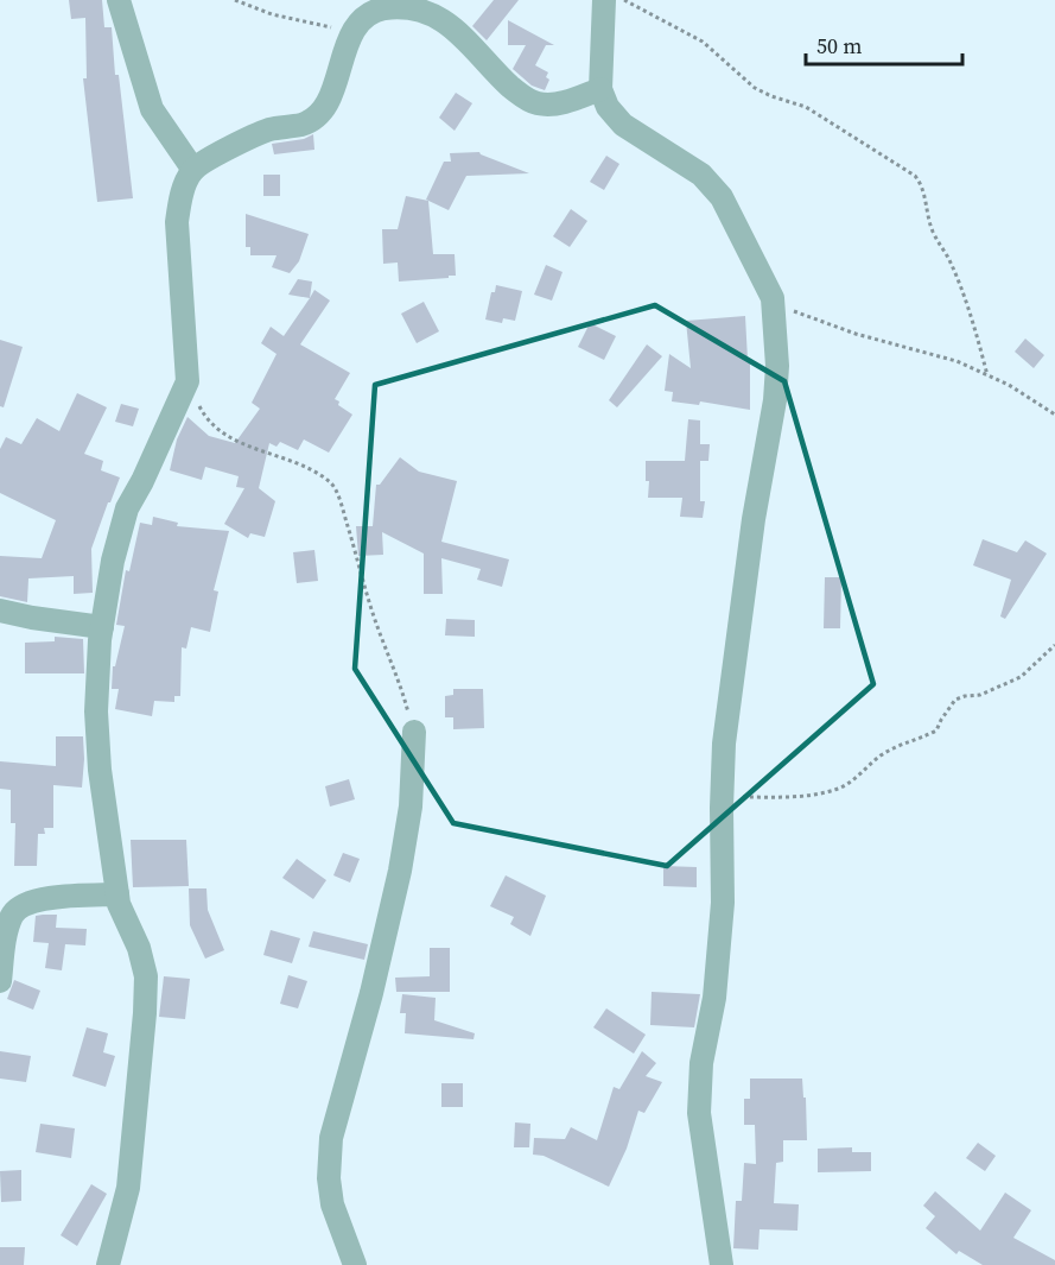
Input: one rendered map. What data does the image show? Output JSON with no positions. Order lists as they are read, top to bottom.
{
  "scale_bar": "50 m"
}
